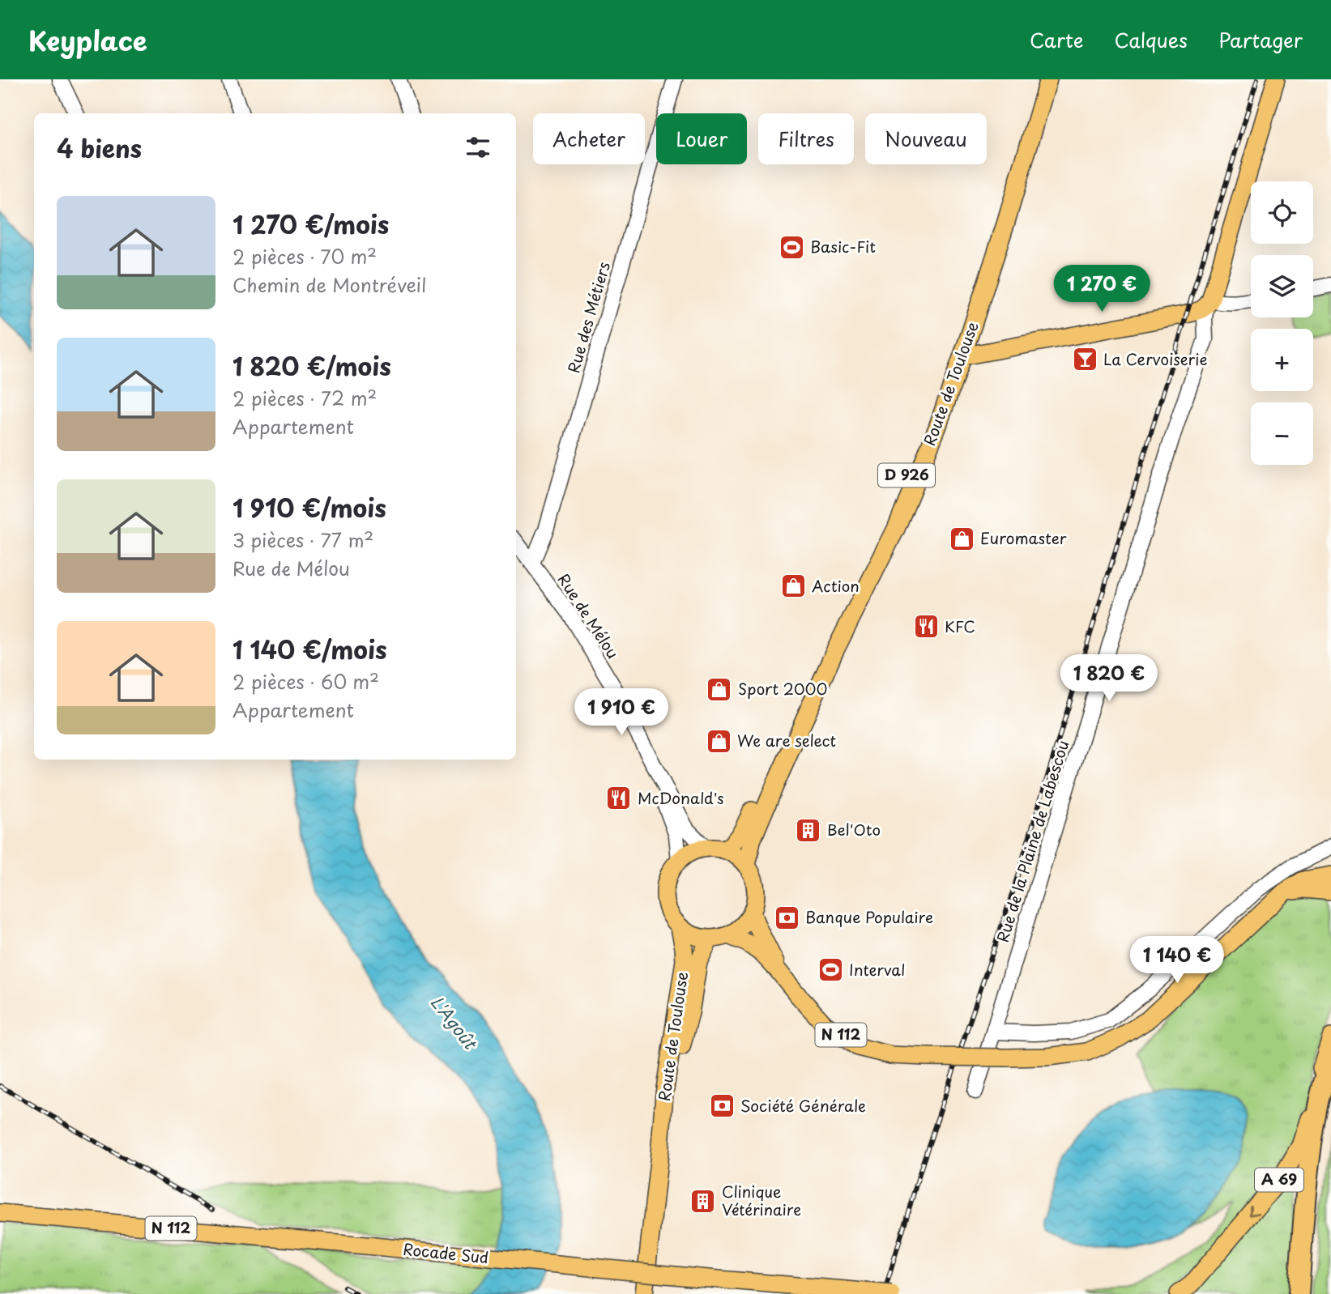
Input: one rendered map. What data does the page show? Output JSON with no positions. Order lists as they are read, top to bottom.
{
  "streets": {
    "highway": ["A 69"],
    "main road": [
      "Route de Toulouse",
      "D 926",
      "N 112",
      "Rocade Sud"
    ],
    "street": ["Rue des Métiers", "Rue de Mélou", "Rue de la Plaine de Labescou"]
  },
  "crossings": [
    ["Rue des Métiers", "Rue de Mélou"],
    ["Route de Toulouse", "D 926"],
    ["Route de Toulouse", "Rue de Mélou"],
    ["Route de Toulouse", "N 112"],
    ["D 926", "Rue de Mélou"],
    ["D 926", "N 112"],
    ["Rue de Mélou", "N 112"]
  ],
  "water": ["L'Agoût"],
  "places": {
    "sports": ["Basic-Fit", "Interval"],
    "bar": ["La Cervoiserie"],
    "shop": [
      "Euromaster",
      "Action",
      "Sport 2000",
      "We are select"
    ],
    "restaurant": ["KFC", "McDonald's"],
    "building": ["Bel'Oto", "Clinique Vétérinaire"],
    "bank": ["Banque Populaire", "Société Générale"]
  },
  "page": {
    "header": "Keyplace",
    "nav": ["Carte", "Calques", "Partager"],
    "chip": [
      "Acheter",
      "Louer",
      "Filtres",
      "Nouveau"
    ],
    "heading": "4 biens",
    "map_buttons": ["+", "−"],
    "list": [
      {
        "name": "1 270 €/mois",
        "note": "2 pièces · 70 m² · Chemin de Montréveil"
      },
      {
        "name": "1 820 €/mois",
        "note": "2 pièces · 72 m² · Appartement"
      },
      {
        "name": "1 910 €/mois",
        "note": "3 pièces · 77 m² · Rue de Mélou"
      },
      {
        "name": "1 140 €/mois",
        "note": "2 pièces · 60 m² · Appartement"
      }
    ],
    "price": [
      "1 270 €",
      "1 820 €",
      "1 910 €",
      "1 140 €"
    ]
  }
}
